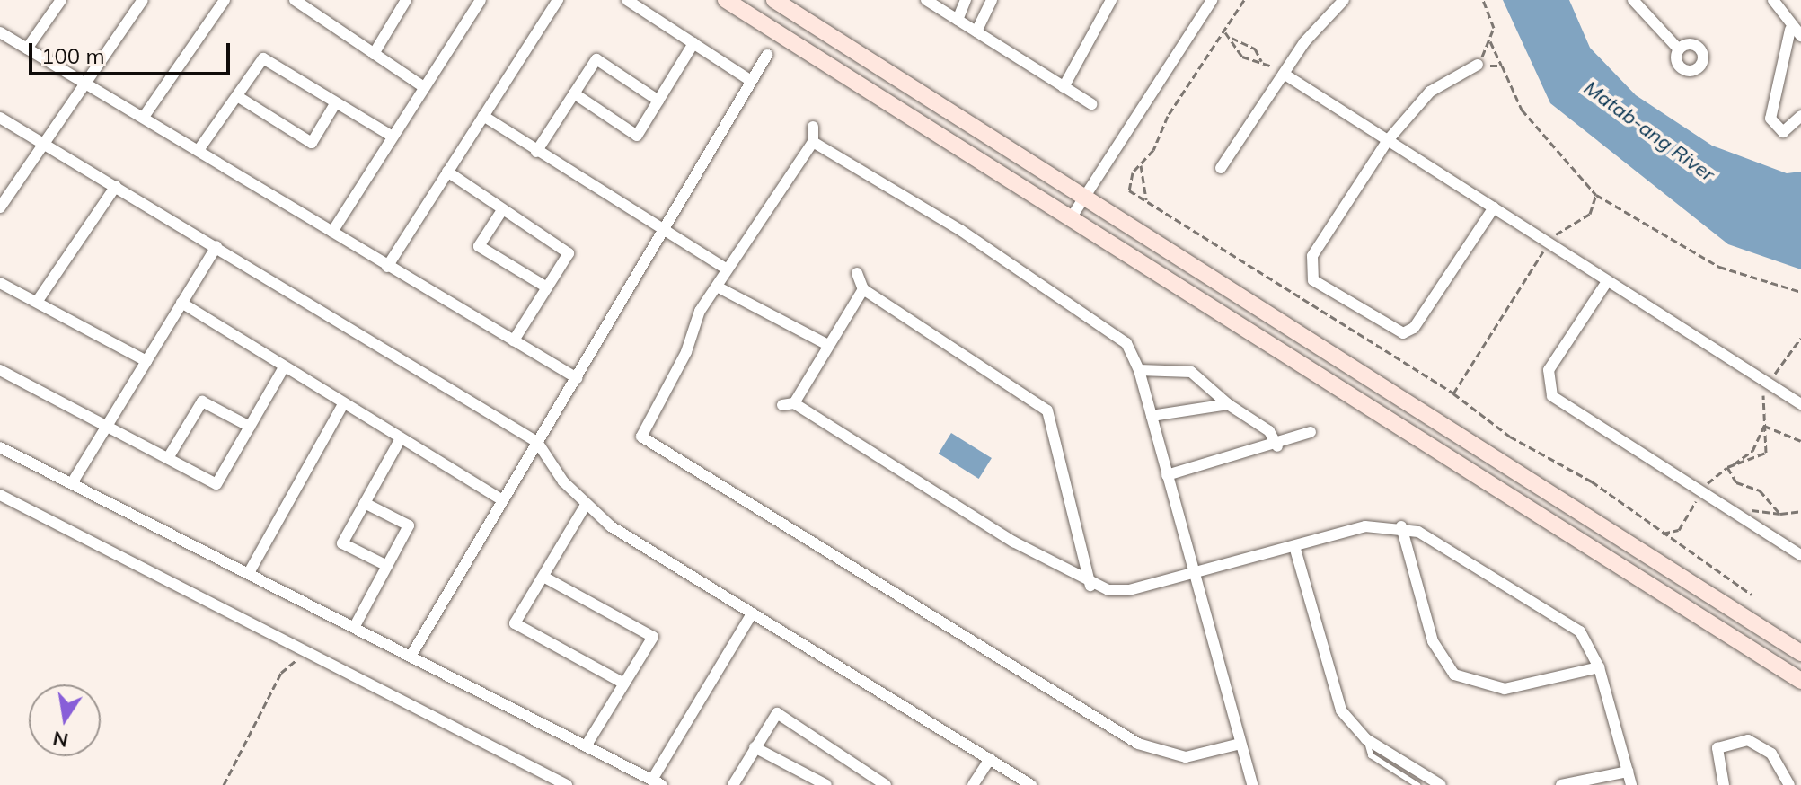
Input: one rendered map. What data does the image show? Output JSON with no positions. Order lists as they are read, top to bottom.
{
  "water": ["Matab-ang River"],
  "scale_bar": "100 m",
  "north": "bottom"
}
